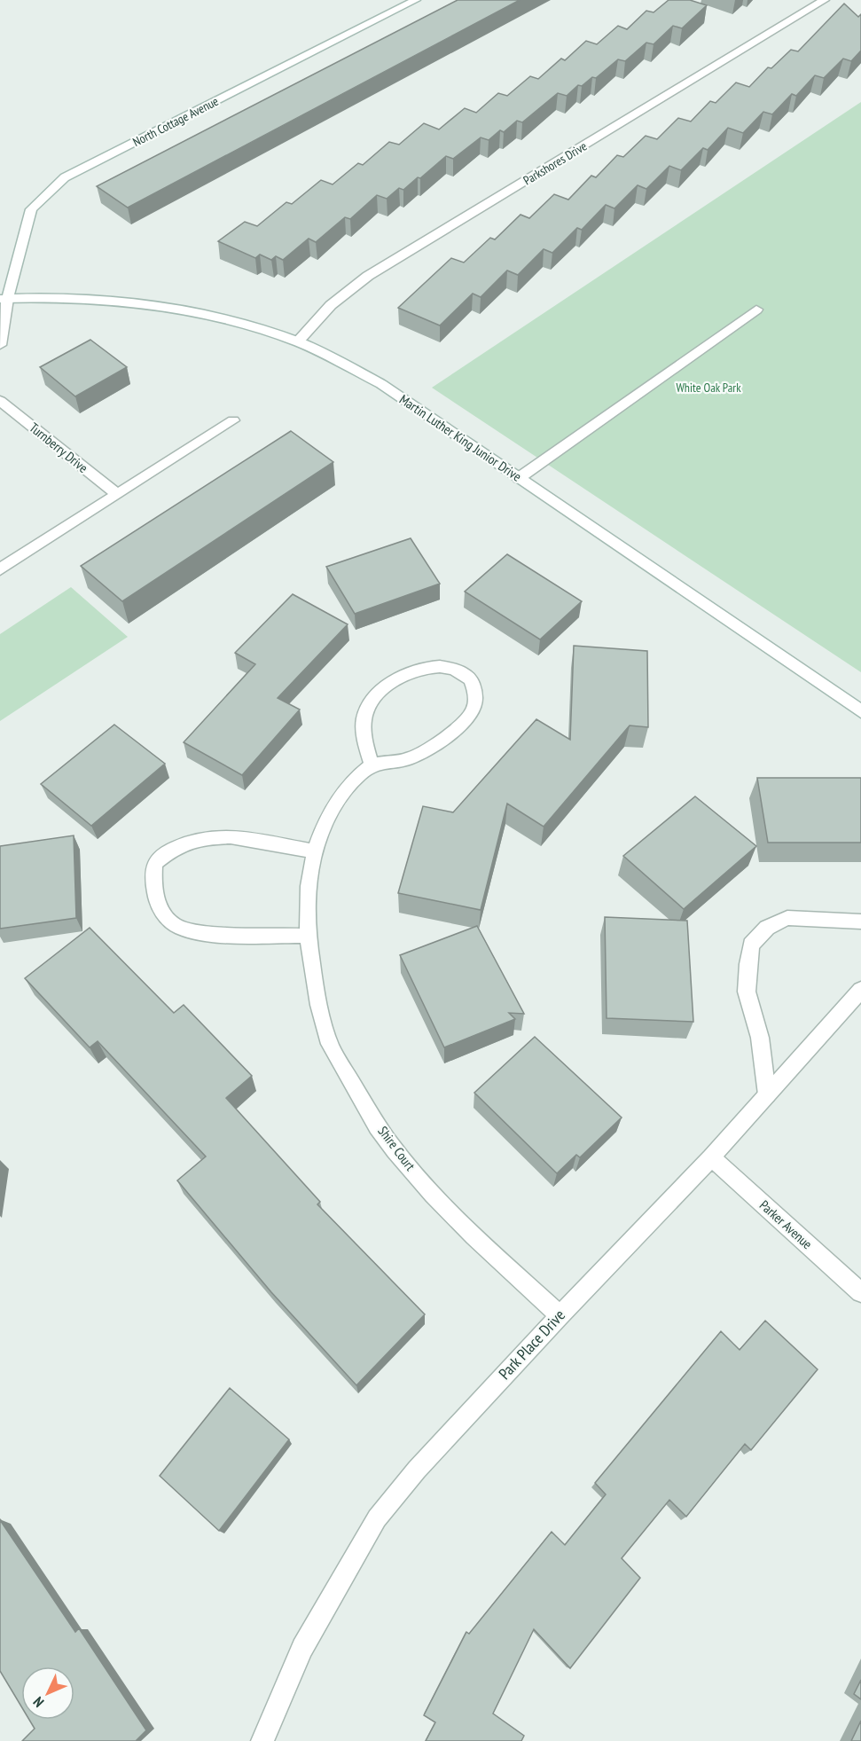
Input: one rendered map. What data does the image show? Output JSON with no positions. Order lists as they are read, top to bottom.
{
  "streets": {
    "street": [
      "North Cottage Avenue",
      "Parkshores Drive",
      "Martin Luther King Junior Drive",
      "Turnberry Drive",
      "Shire Court",
      "Parker Avenue",
      "Park Place Drive"
    ]
  },
  "crossings": [
    ["North Cottage Avenue", "Martin Luther King Junior Drive"],
    ["Parkshores Drive", "Martin Luther King Junior Drive"],
    ["Shire Court", "Park Place Drive"],
    ["Parker Avenue", "Park Place Drive"]
  ],
  "parks": ["White Oak Park"],
  "north": "bottom left"
}
